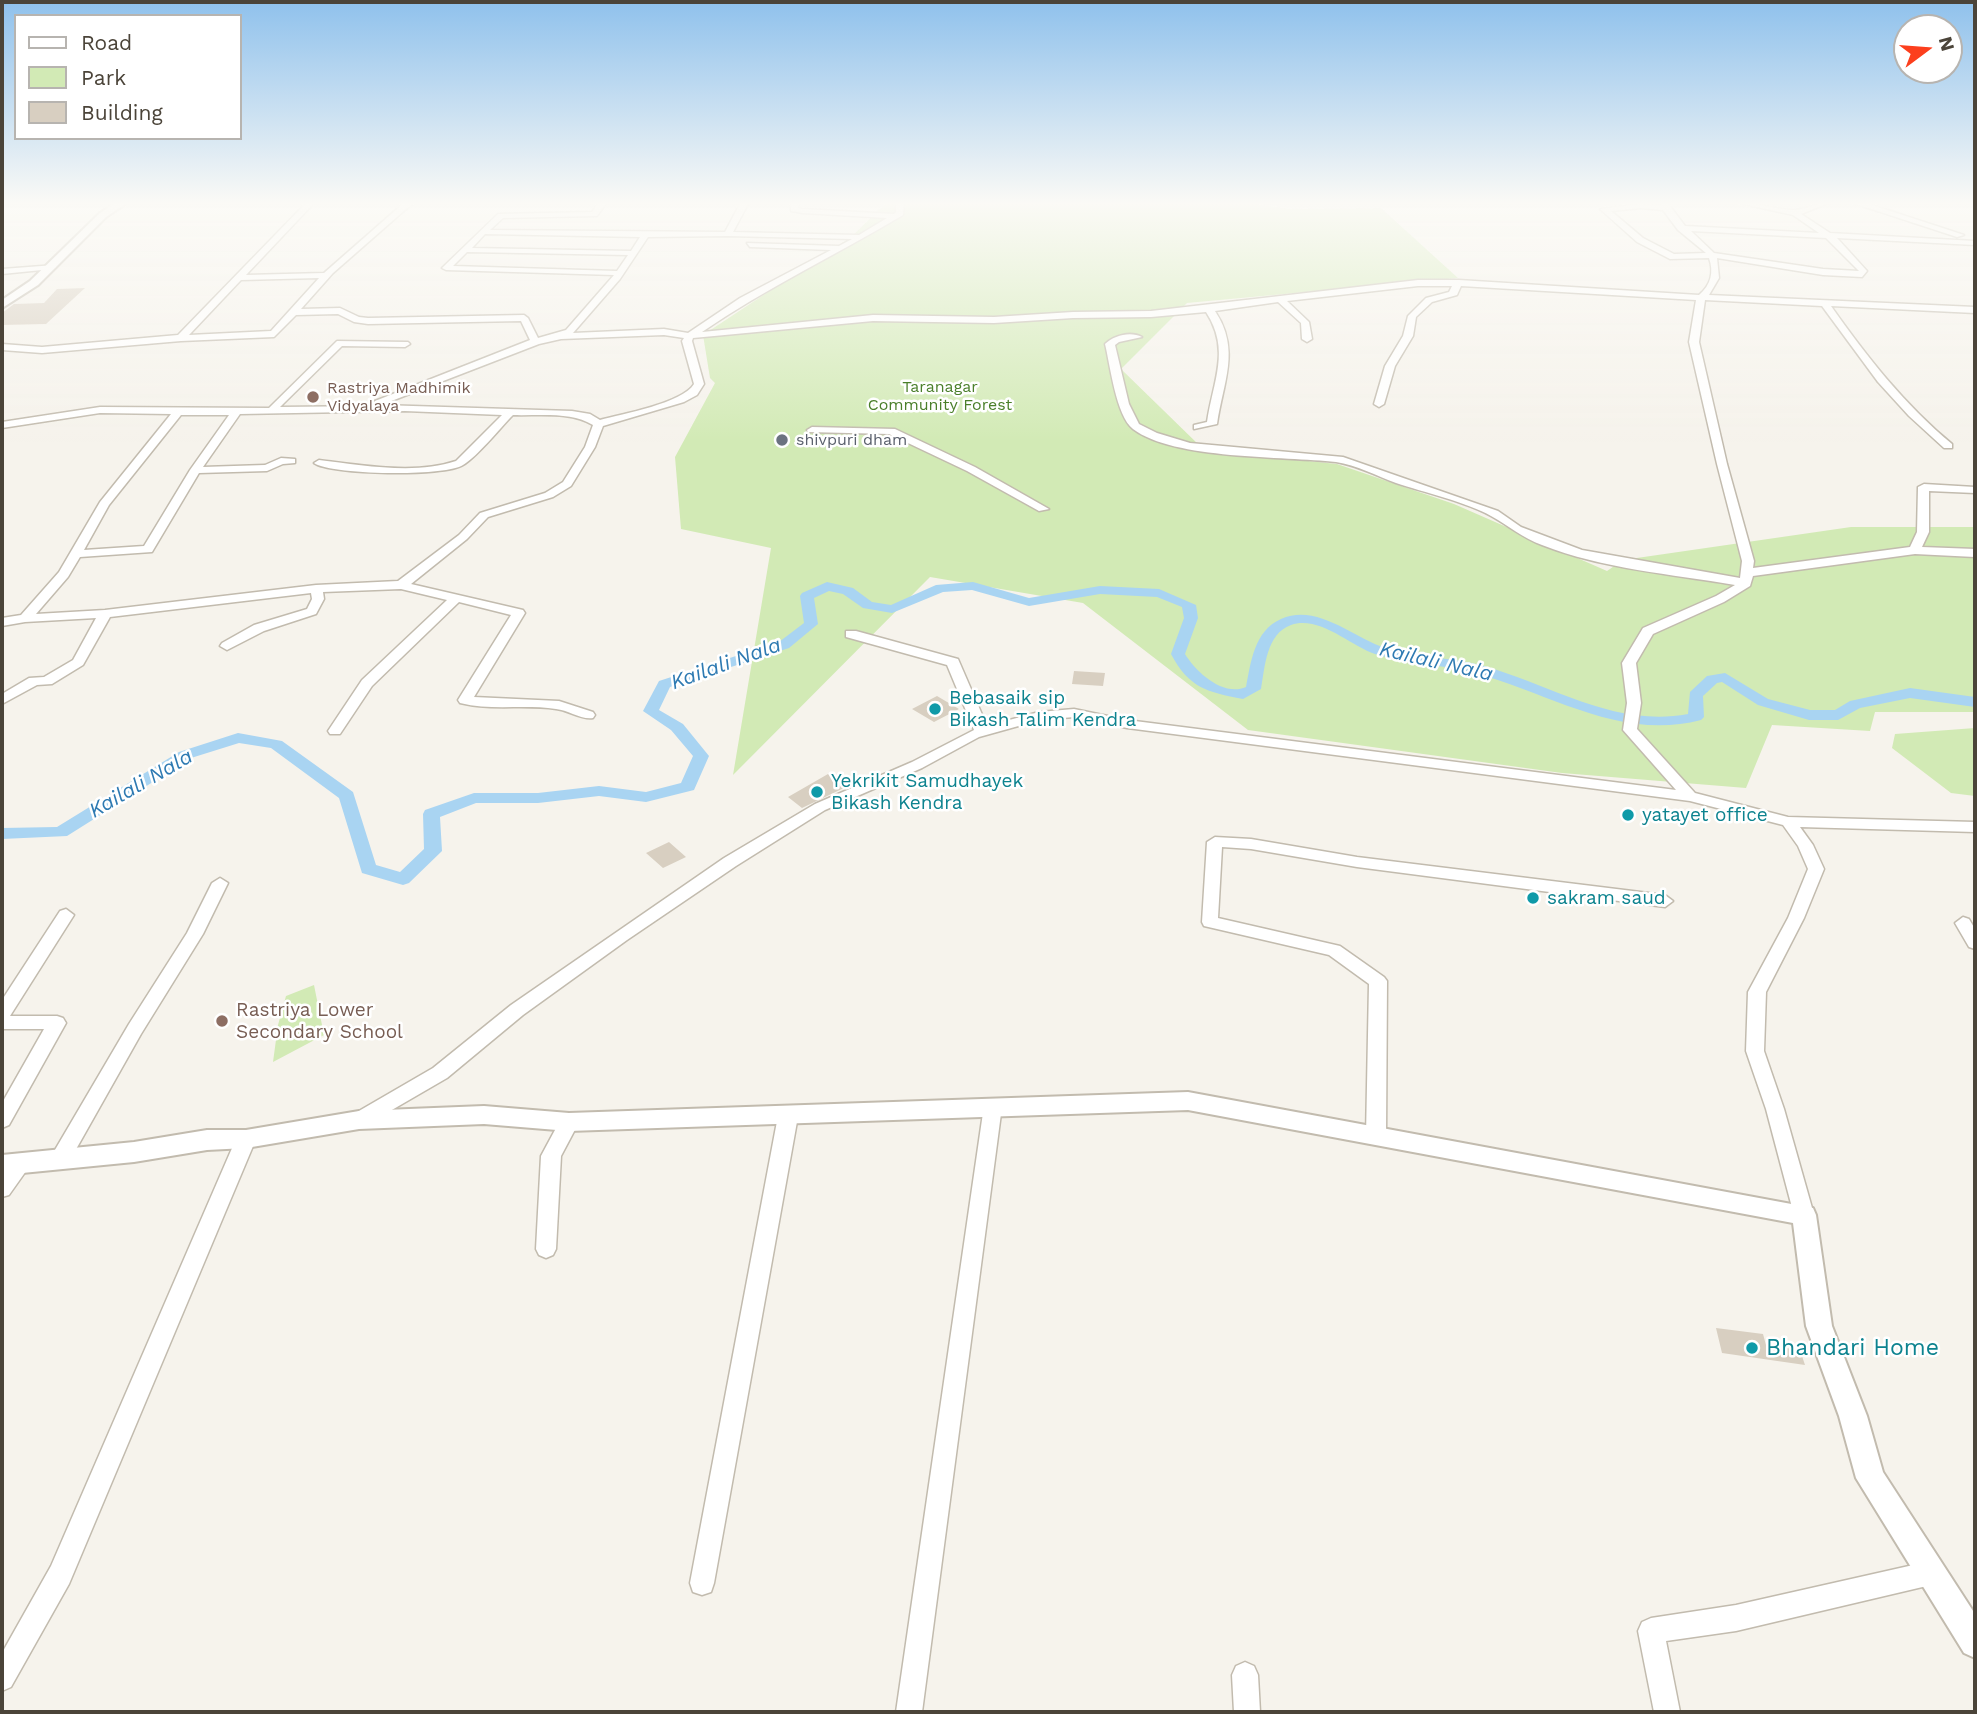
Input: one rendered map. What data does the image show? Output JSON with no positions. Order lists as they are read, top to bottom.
{
  "water": ["Kailali Nala"],
  "parks": ["Taranagar Community Forest"],
  "places": [
    "Rastriya Madhimik Vidyalaya",
    "shivpuri dham",
    "Bebasaik sip Bikash Talim Kendra",
    "Yekrikit Samudhayek Bikash Kendra",
    "yatayet office",
    "sakram saud",
    "Rastriya Lower Secondary School",
    "Bhandari Home"
  ],
  "legend": ["Road", "Park", "Building"],
  "north": "right"
}
